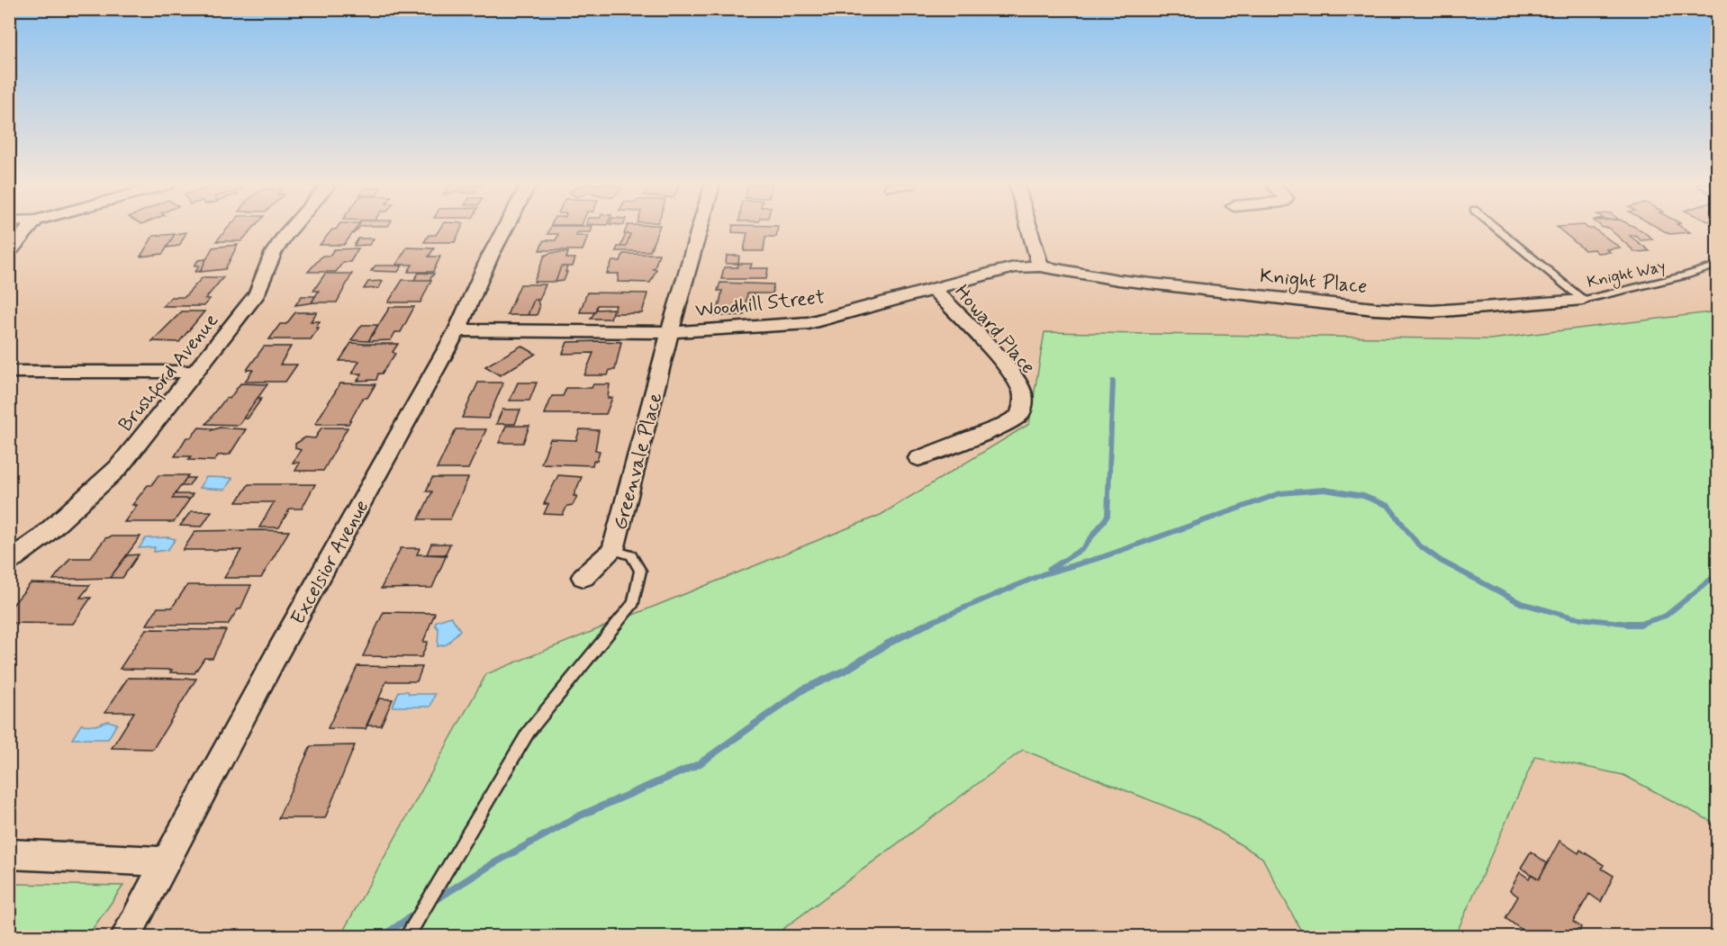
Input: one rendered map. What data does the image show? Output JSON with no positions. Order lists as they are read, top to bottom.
{
  "streets": {
    "street": [
      "Knight Place",
      "Woodhill Street",
      "Howard Place",
      "Brushford Avenue",
      "Greenvale Place",
      "Excelsior Avenue"
    ],
    "lane": ["Knight Way"]
  },
  "crossings": [
    ["Knight Way", "Knight Place"],
    ["Knight Place", "Woodhill Street"],
    ["Woodhill Street", "Howard Place"],
    ["Woodhill Street", "Greenvale Place"],
    ["Woodhill Street", "Excelsior Avenue"]
  ]
}
